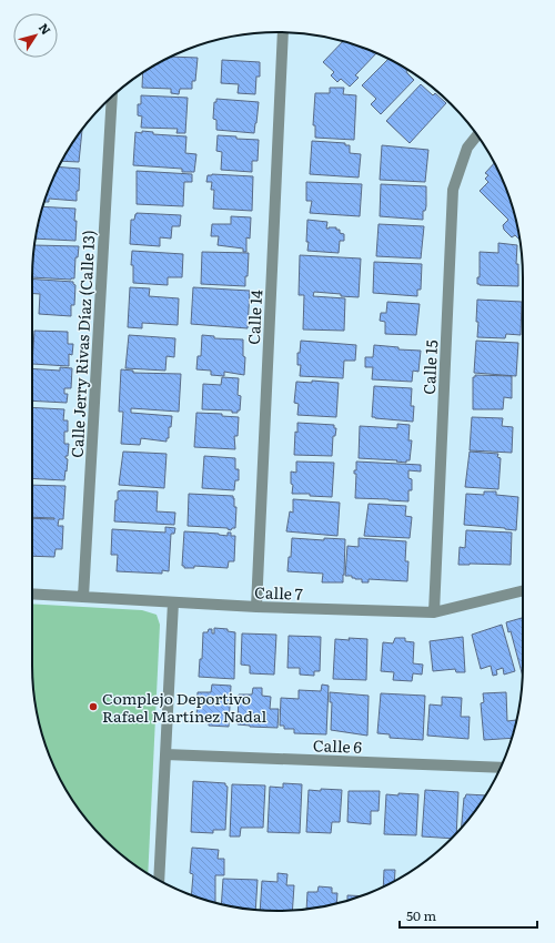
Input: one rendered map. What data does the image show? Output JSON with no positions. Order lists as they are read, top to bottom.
{
  "streets": {
    "street": [
      "Calle 14",
      "Calle Jerry Rivas Díaz (Calle 13)",
      "Calle 15",
      "Calle 7",
      "Calle 6"
    ]
  },
  "crossings": [
    ["Calle 14", "Calle 7"],
    ["Calle Jerry Rivas Díaz (Calle 13)", "Calle 7"],
    ["Calle 15", "Calle 7"]
  ],
  "places": ["Complejo Deportivo Rafael Martínez Nadal"],
  "scale_bar": "50 m",
  "north": "top right"
}
